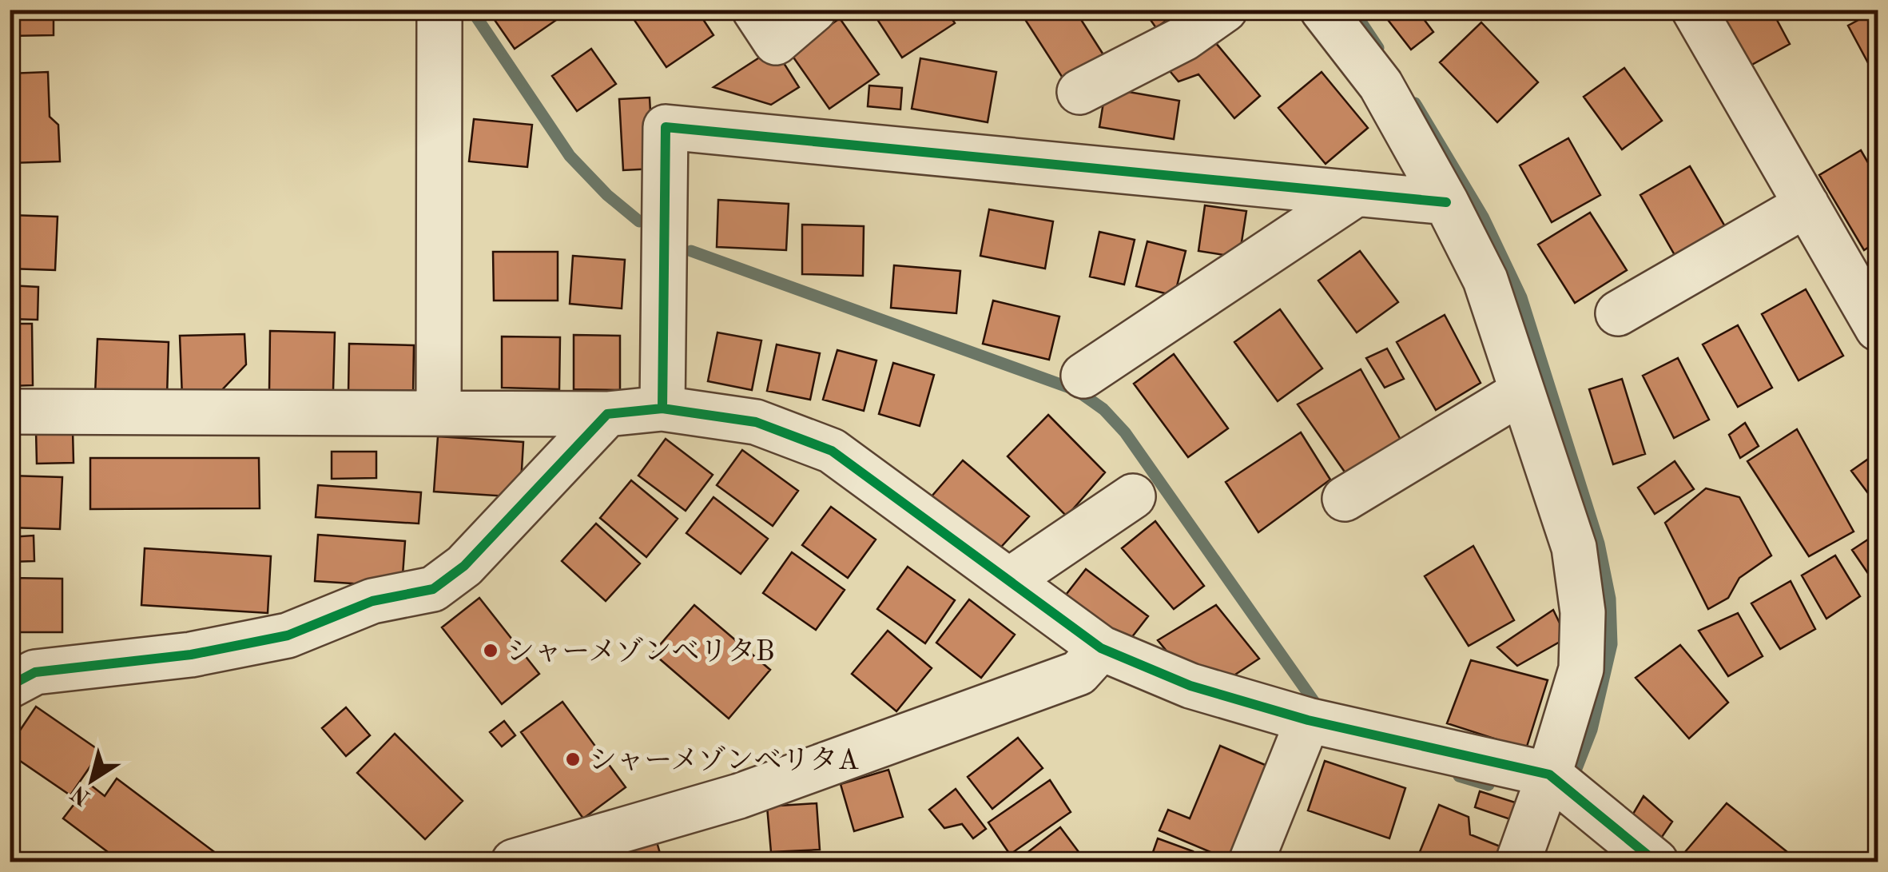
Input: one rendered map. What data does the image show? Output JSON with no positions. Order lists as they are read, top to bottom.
{
  "places": ["シャーメゾンベリタB", "シャーメゾンベリタA"],
  "north": "bottom left"
}
